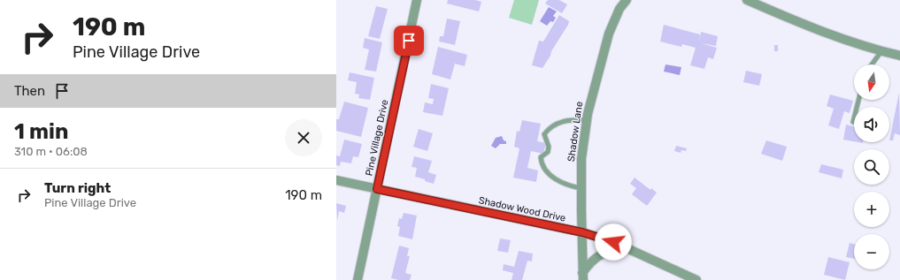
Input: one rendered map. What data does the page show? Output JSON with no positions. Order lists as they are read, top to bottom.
{
  "streets": {
    "street": ["Shadow Lane", "Pine Village Drive", "Shadow Wood Drive"]
  },
  "crossings": [
    ["Shadow Lane", "Shadow Wood Drive"],
    ["Pine Village Drive", "Shadow Wood Drive"]
  ],
  "north": "bottom",
  "page": {
    "turn": ["190 m", "Pine Village Drive"],
    "map_buttons": ["+", "−"],
    "then": "Then",
    "heading": ["1 min", "310 m · 06:08"],
    "list": [
      {
        "name": "Turn right",
        "note": "Pine Village Drive",
        "value": "190 m"
      }
    ]
  }
}
